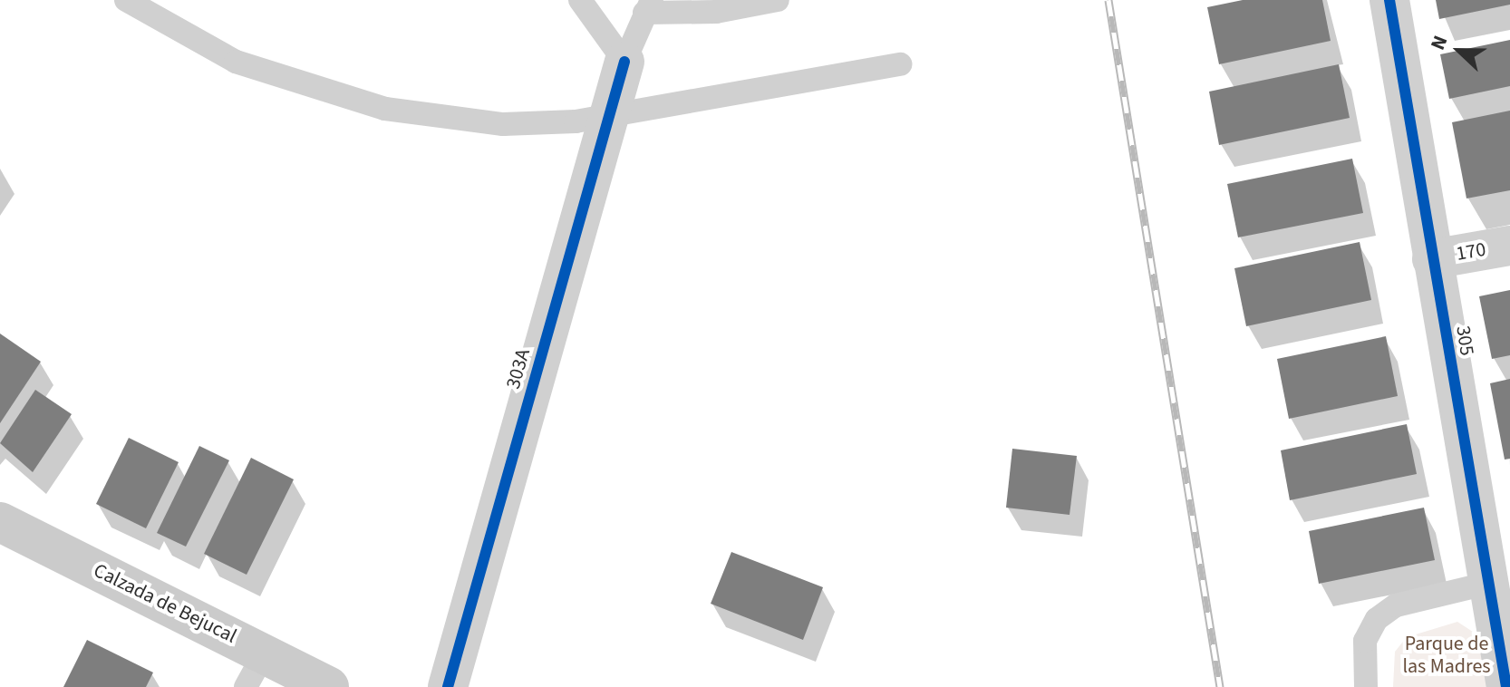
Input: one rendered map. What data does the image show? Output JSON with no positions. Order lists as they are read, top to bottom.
{
  "streets": {
    "main road": ["Calzada de Bejucal"],
    "street": ["170", "305", "303A"]
  },
  "crossings": [
    ["170", "305"]
  ],
  "parks": ["Parque de las Madres"],
  "north": "left"
}
